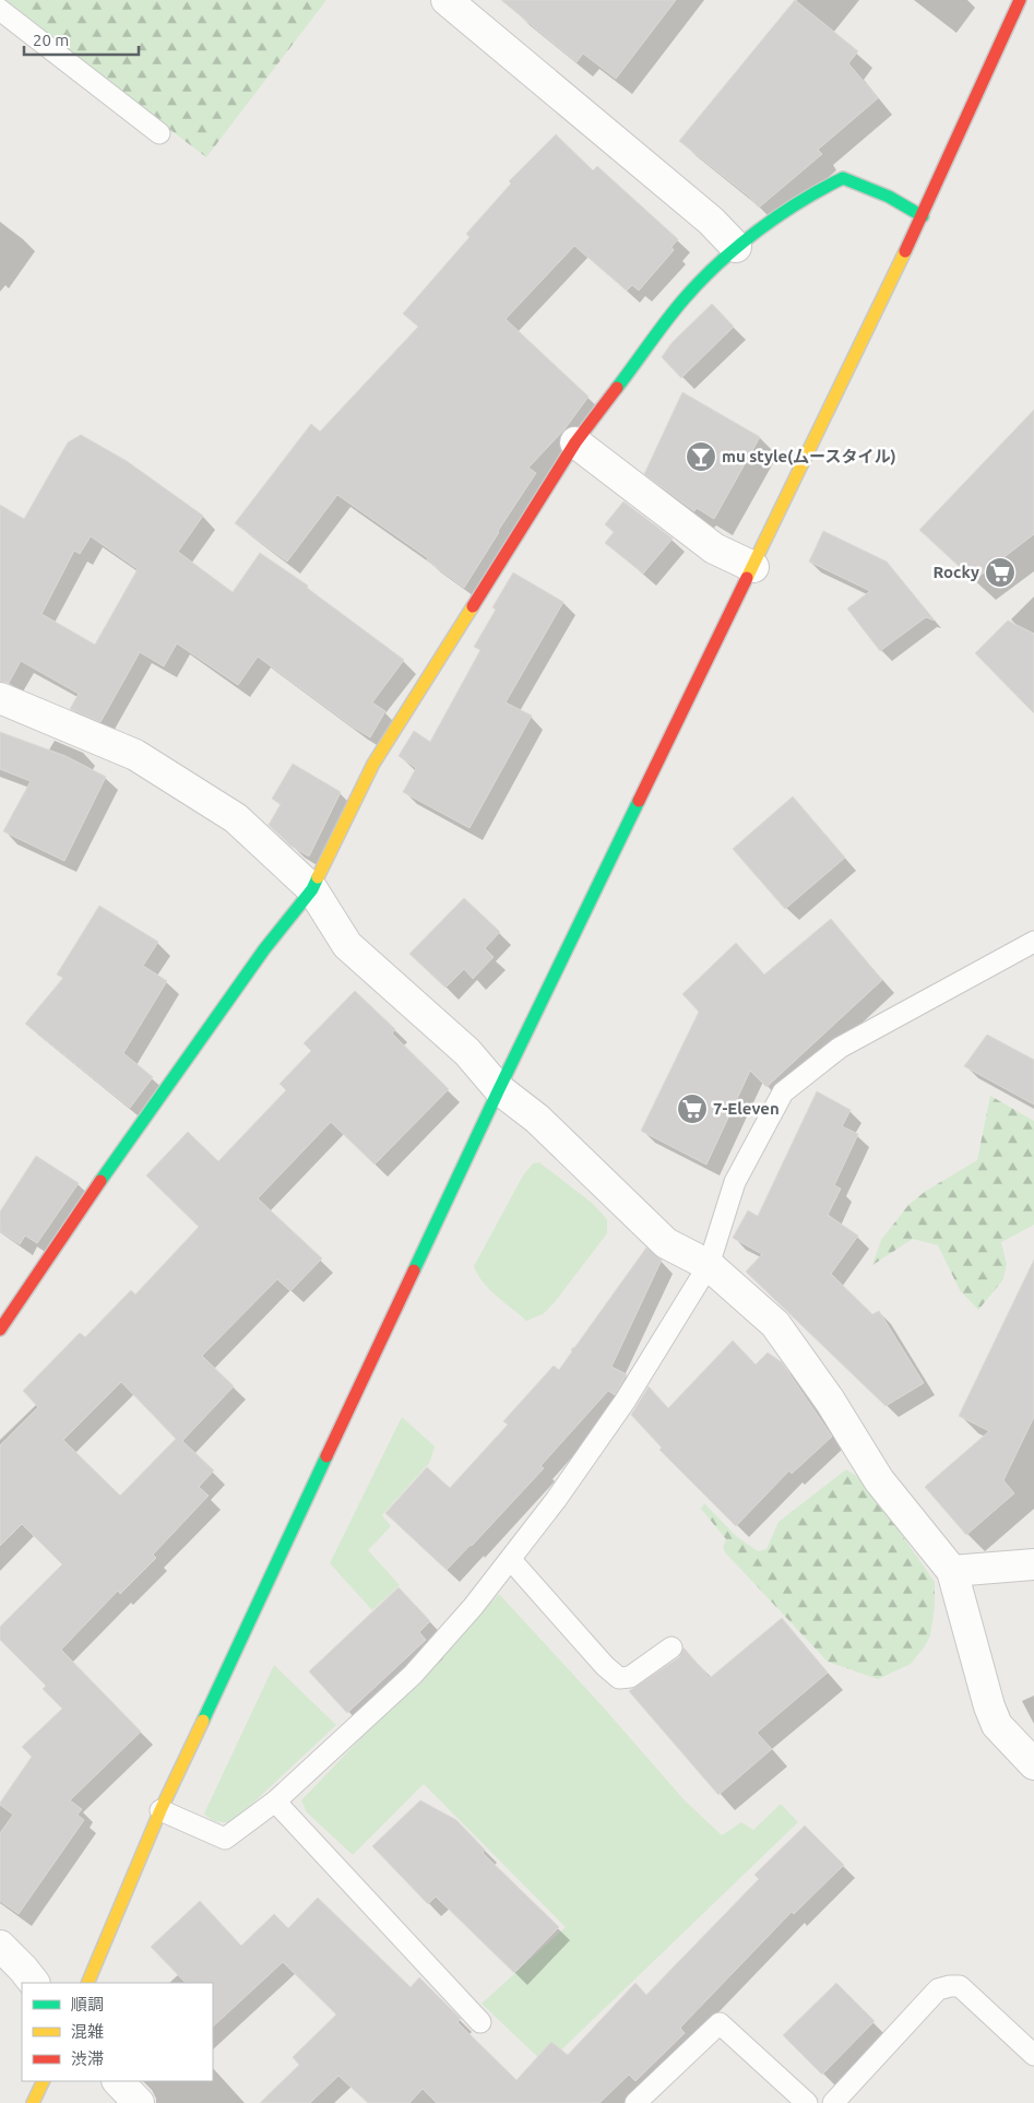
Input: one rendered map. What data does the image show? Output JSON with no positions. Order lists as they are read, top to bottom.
{
  "places": {
    "bar": ["mu style(厶ースタイル)"],
    "supermarket": ["Rocky", "7-Eleven"]
  },
  "legend": ["順調", "混雑", "渋滞"],
  "scale_bar": "20 m"
}
